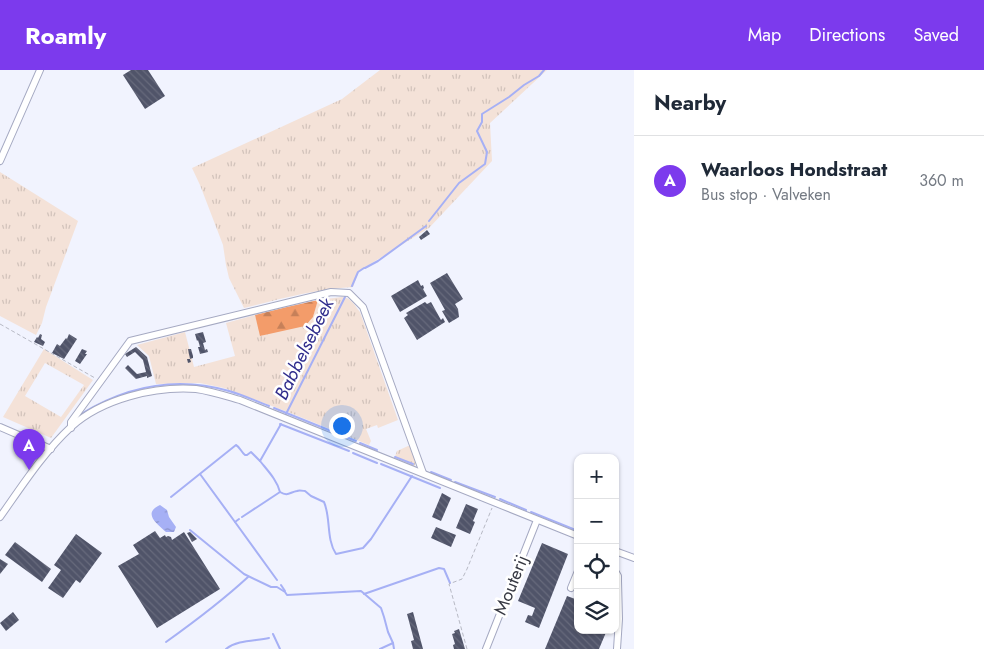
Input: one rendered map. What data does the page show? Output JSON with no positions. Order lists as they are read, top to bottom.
{
  "streets": {
    "street": ["Mouterij"]
  },
  "water": ["Babbelsebeek"],
  "page": {
    "header": "Roamly",
    "nav": ["Map", "Directions", "Saved"],
    "heading": "Nearby",
    "list": [
      {
        "mark": "A",
        "name": "Waarloos Hondstraat",
        "note": "Bus stop · Valveken",
        "value": "360 m"
      }
    ],
    "pins": "A",
    "map_buttons": ["+", "−"]
  }
}
